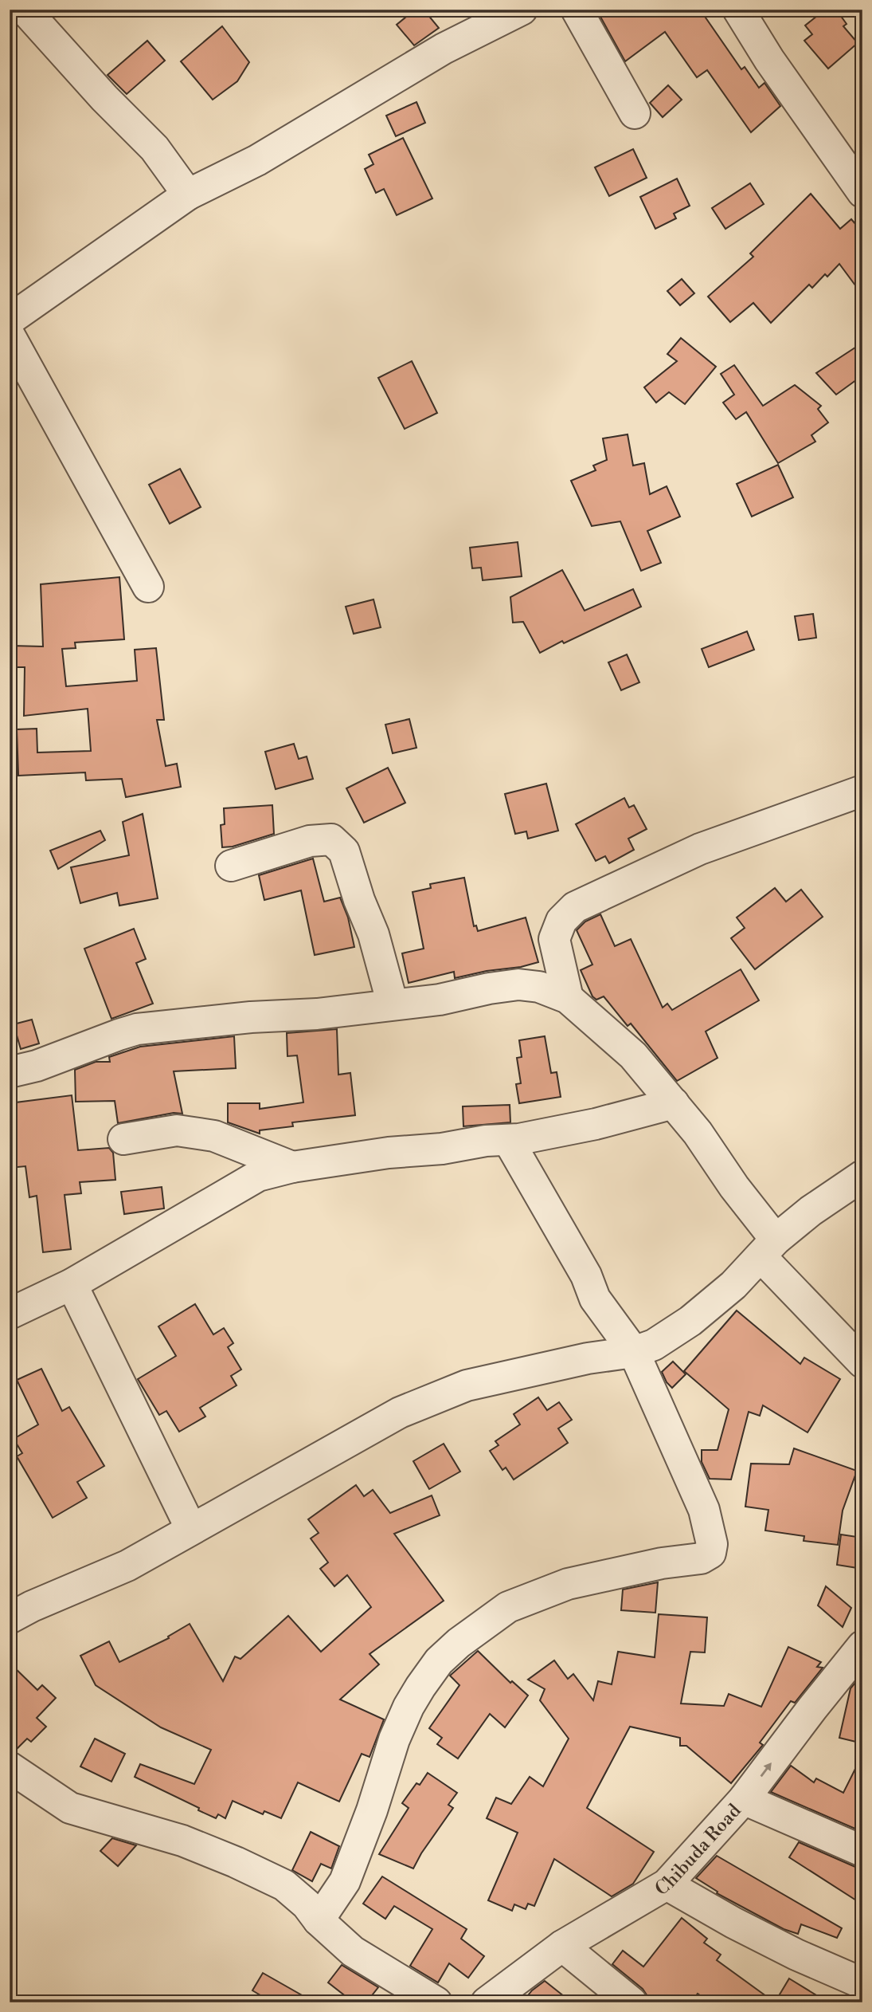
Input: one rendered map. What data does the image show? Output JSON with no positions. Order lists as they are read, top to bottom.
{
  "streets": {
    "street": ["Chibuda Road"]
  },
  "one_way": ["Chibuda Road"]
}
